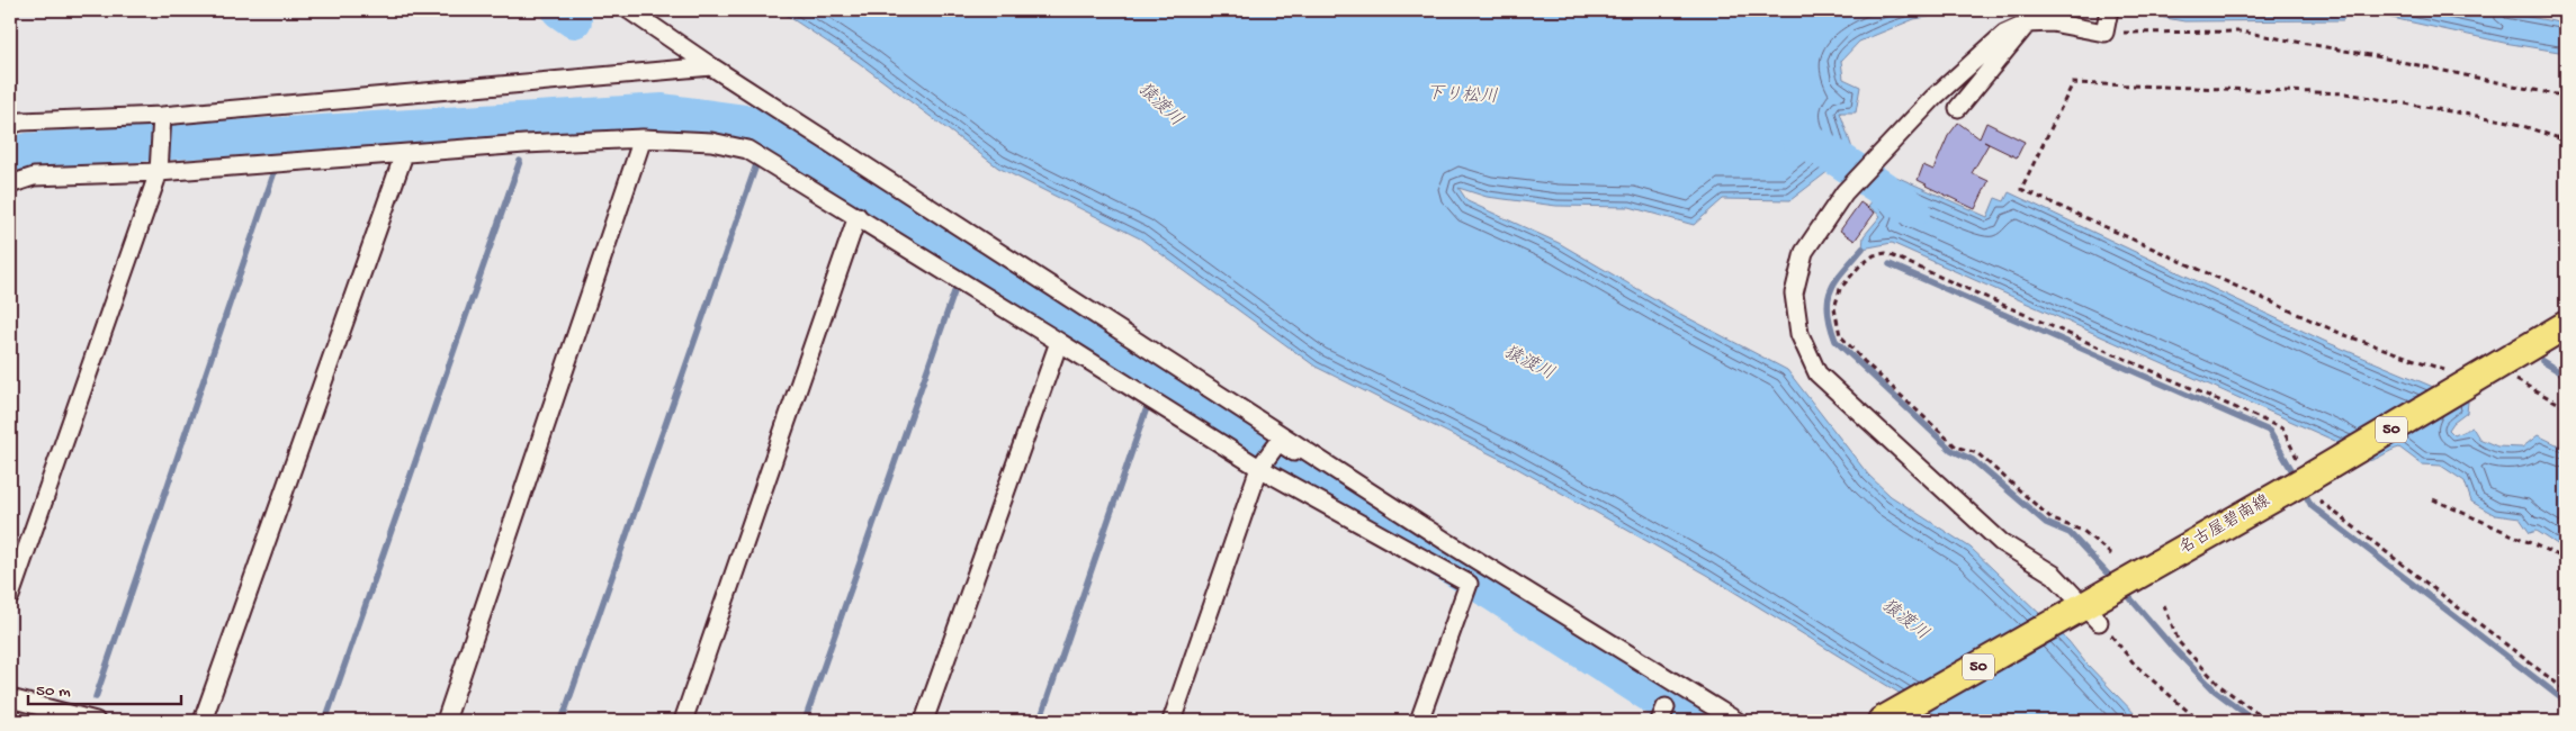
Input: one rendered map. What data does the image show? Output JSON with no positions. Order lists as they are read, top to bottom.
{
  "streets": {
    "main road": ["50", "名古屋碧南線"]
  },
  "water": ["下り松川", "猿渡川"],
  "scale_bar": "50 m"
}
